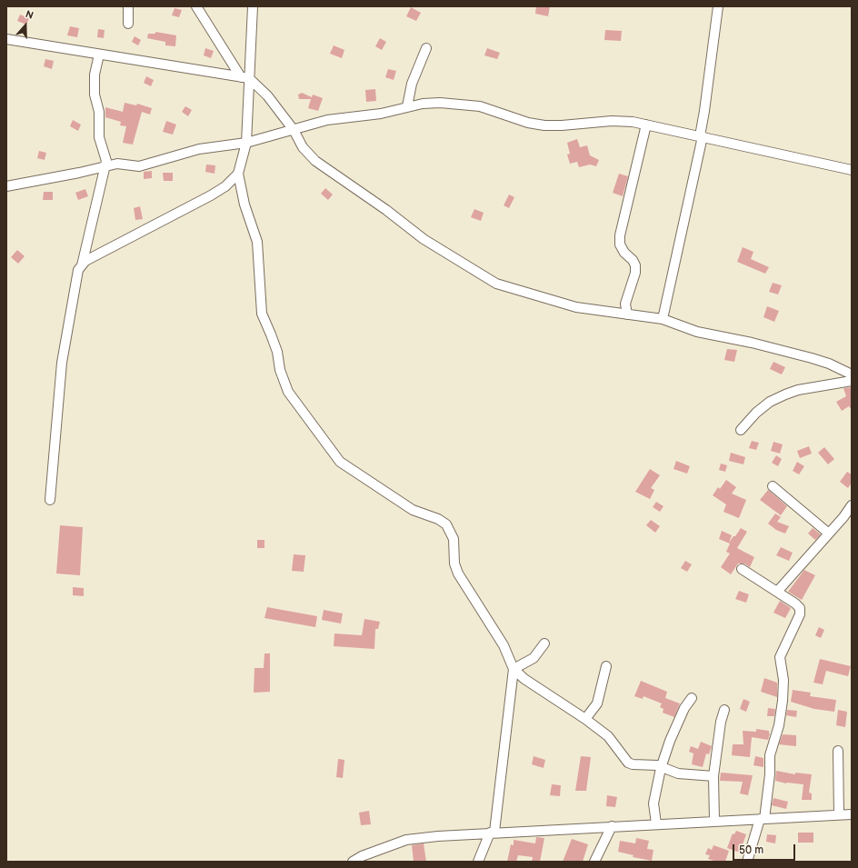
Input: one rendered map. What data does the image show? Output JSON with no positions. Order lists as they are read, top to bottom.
{
  "scale_bar": "50 m",
  "north": "top"
}
